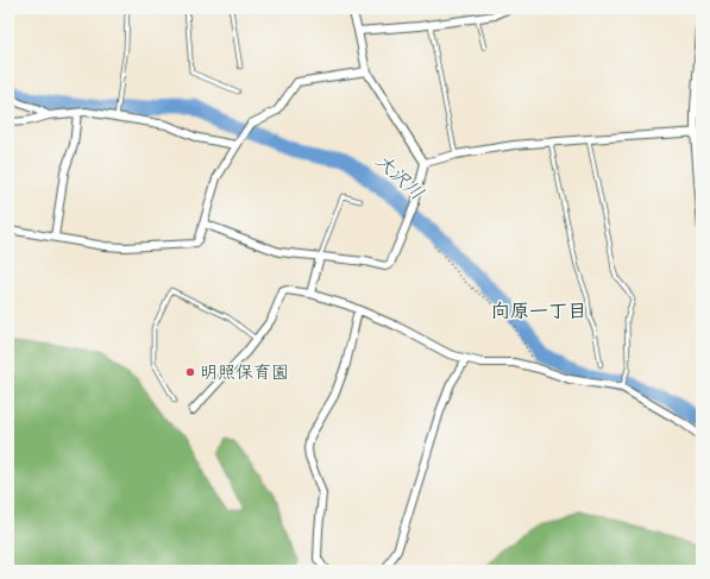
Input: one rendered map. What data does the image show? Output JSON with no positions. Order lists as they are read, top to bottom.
{
  "districts": ["向原一丁目"],
  "water": ["大沢川"],
  "places": ["明照保育園"]
}
